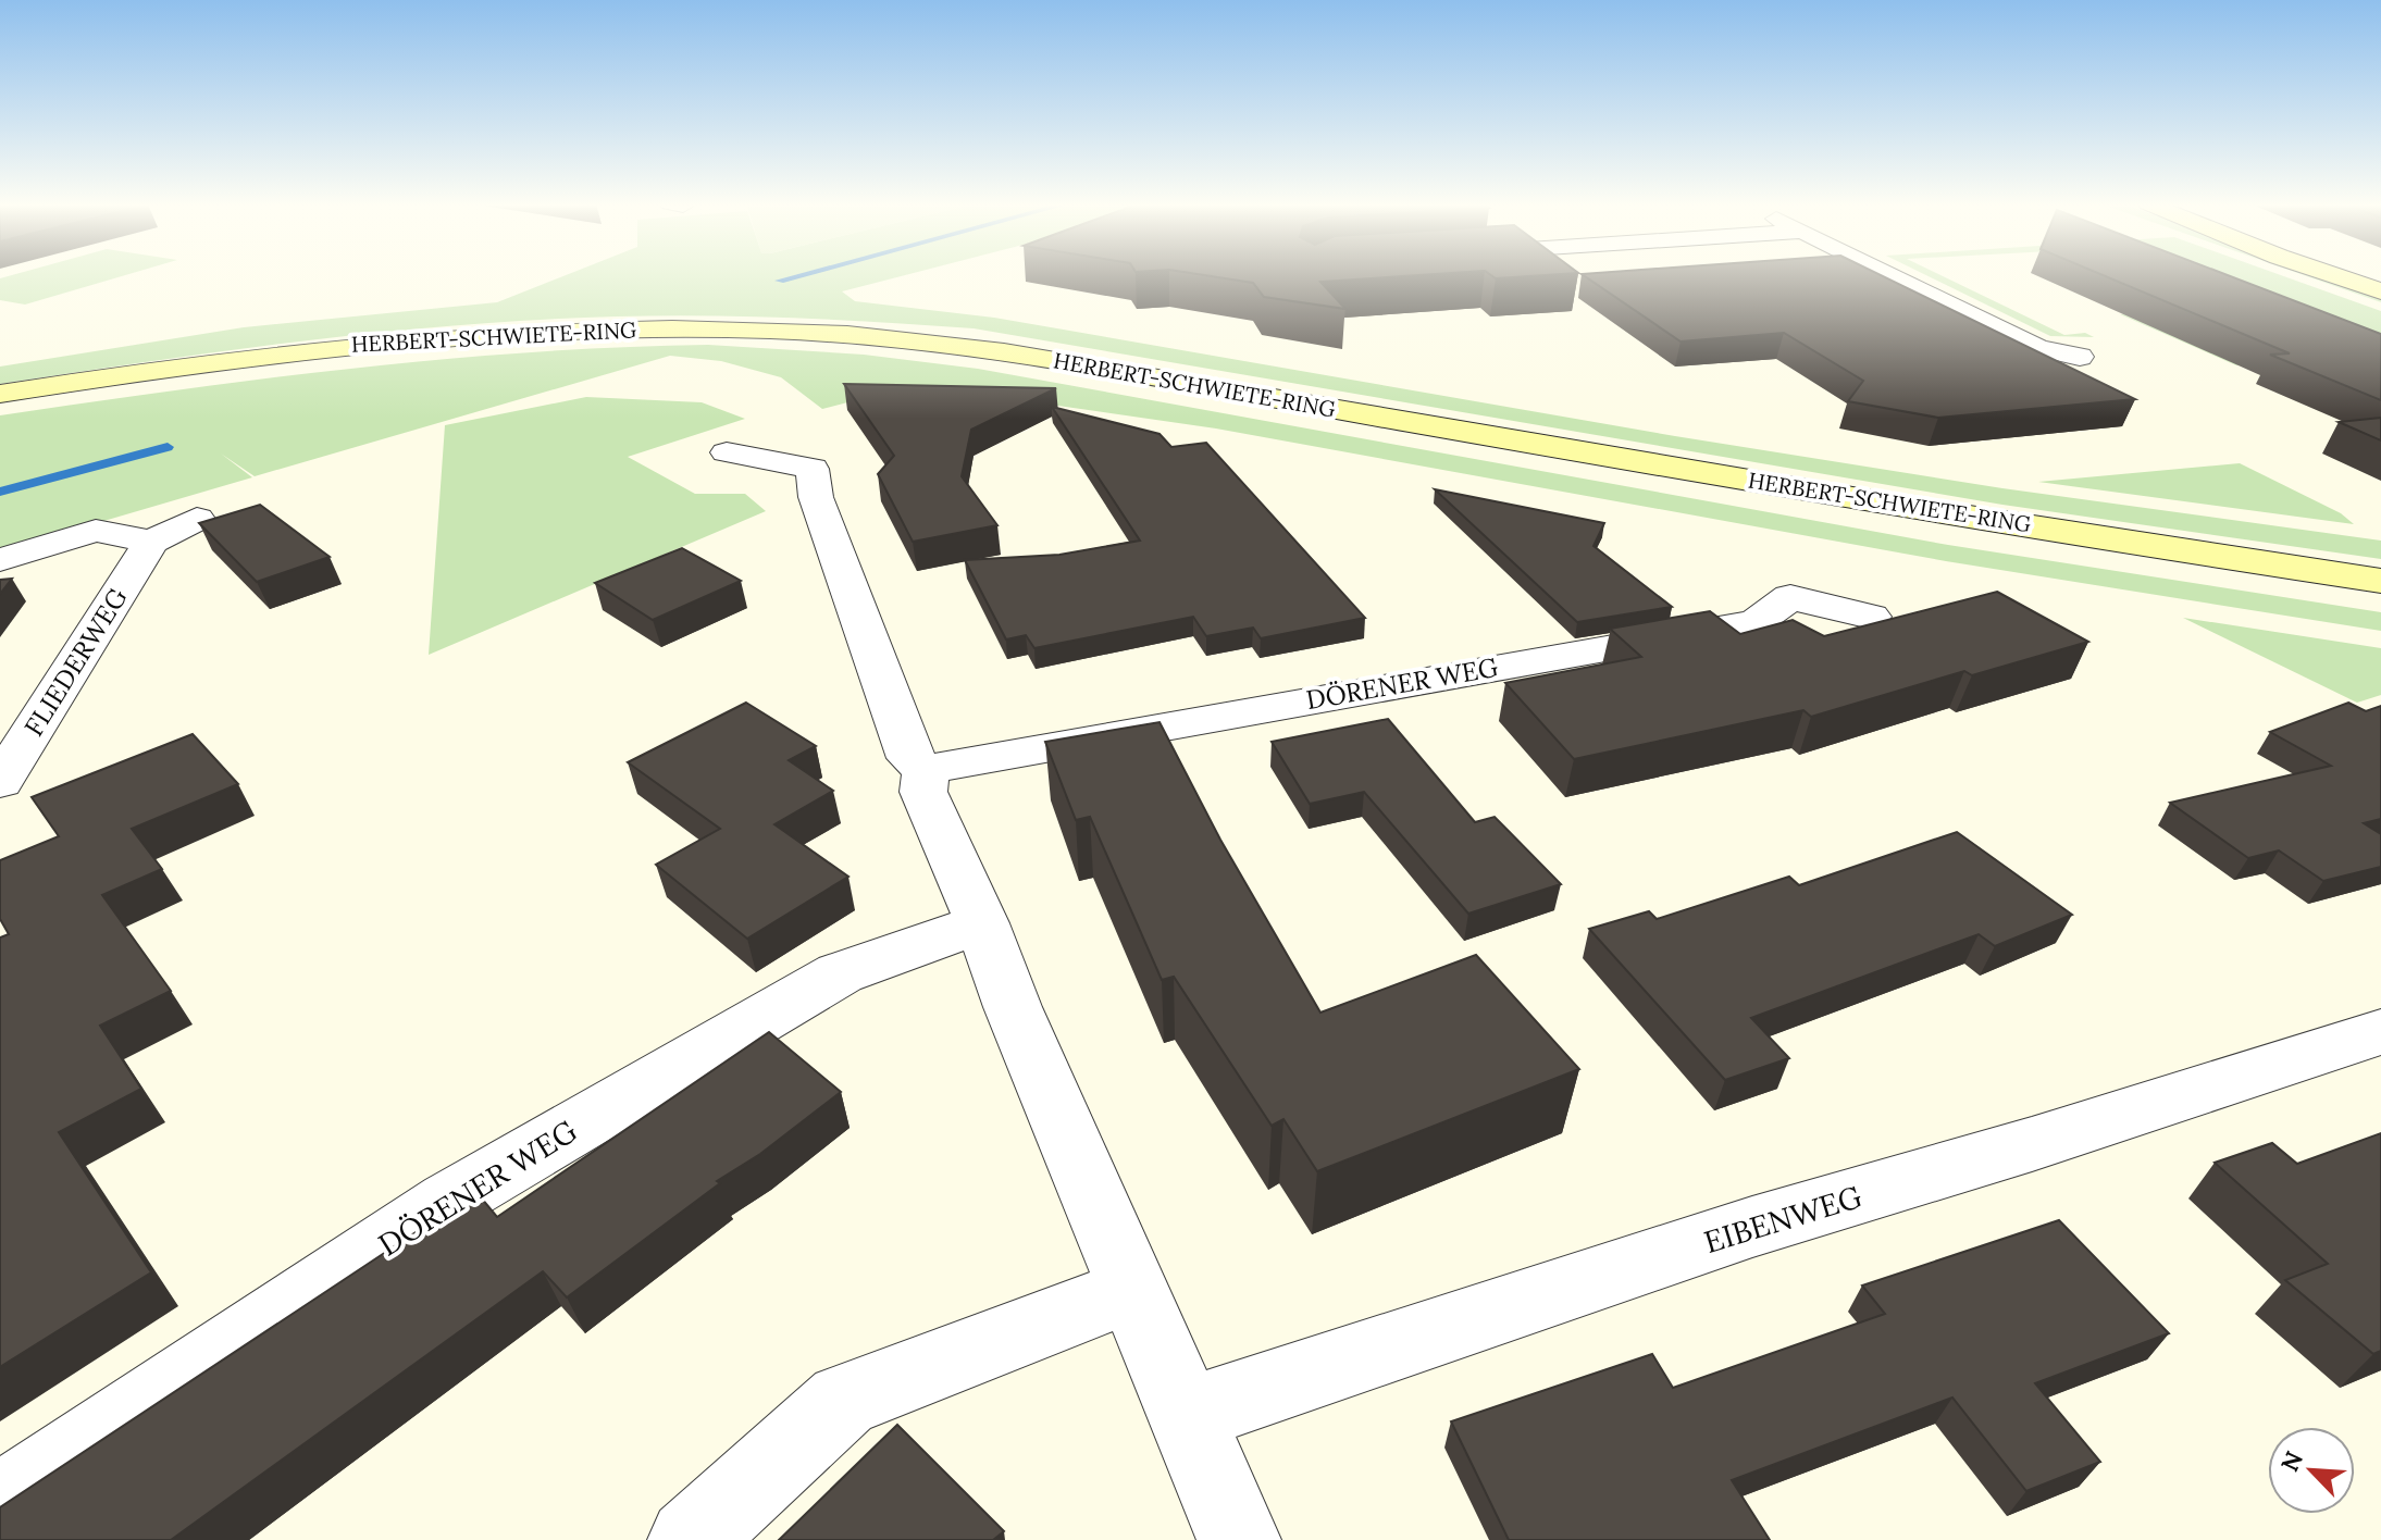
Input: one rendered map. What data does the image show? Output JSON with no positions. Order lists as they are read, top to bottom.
{
  "streets": {
    "main road": ["HERBERT-SCHWIETE-RING"],
    "street": ["FLIEDERWEG", "DÖRENER WEG", "EIBENWEG"]
  },
  "north": "top left"
}
